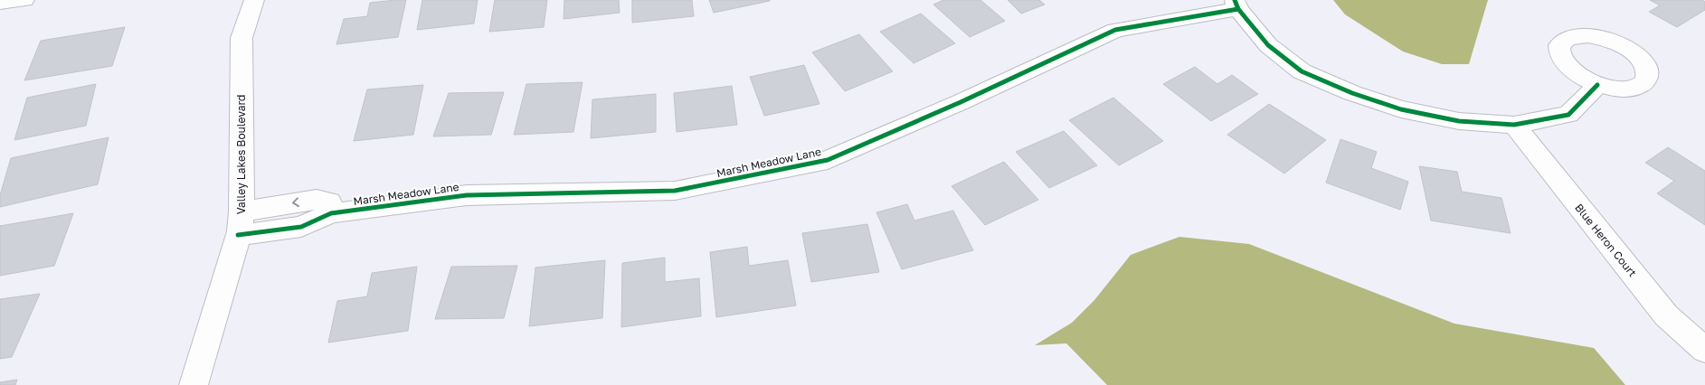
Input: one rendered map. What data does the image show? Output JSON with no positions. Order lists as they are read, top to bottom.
{
  "streets": {
    "street": ["Valley Lakes Boulevard", "Marsh Meadow Lane", "Blue Heron Court"]
  },
  "crossings": [
    ["Valley Lakes Boulevard", "Marsh Meadow Lane"]
  ]
}
